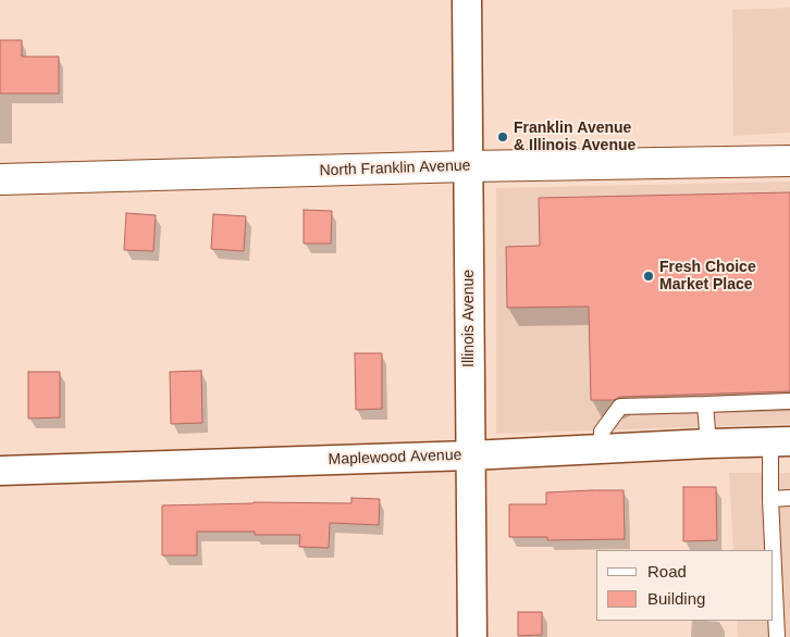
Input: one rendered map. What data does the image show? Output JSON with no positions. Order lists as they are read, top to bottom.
{
  "streets": {
    "street": ["North Franklin Avenue", "Illinois Avenue", "Maplewood Avenue"]
  },
  "crossings": [
    ["North Franklin Avenue", "Illinois Avenue"],
    ["Illinois Avenue", "Maplewood Avenue"]
  ],
  "places": ["Franklin Avenue & Illinois Avenue", "Fresh Choice Market Place"],
  "legend": ["Road", "Building"]
}
